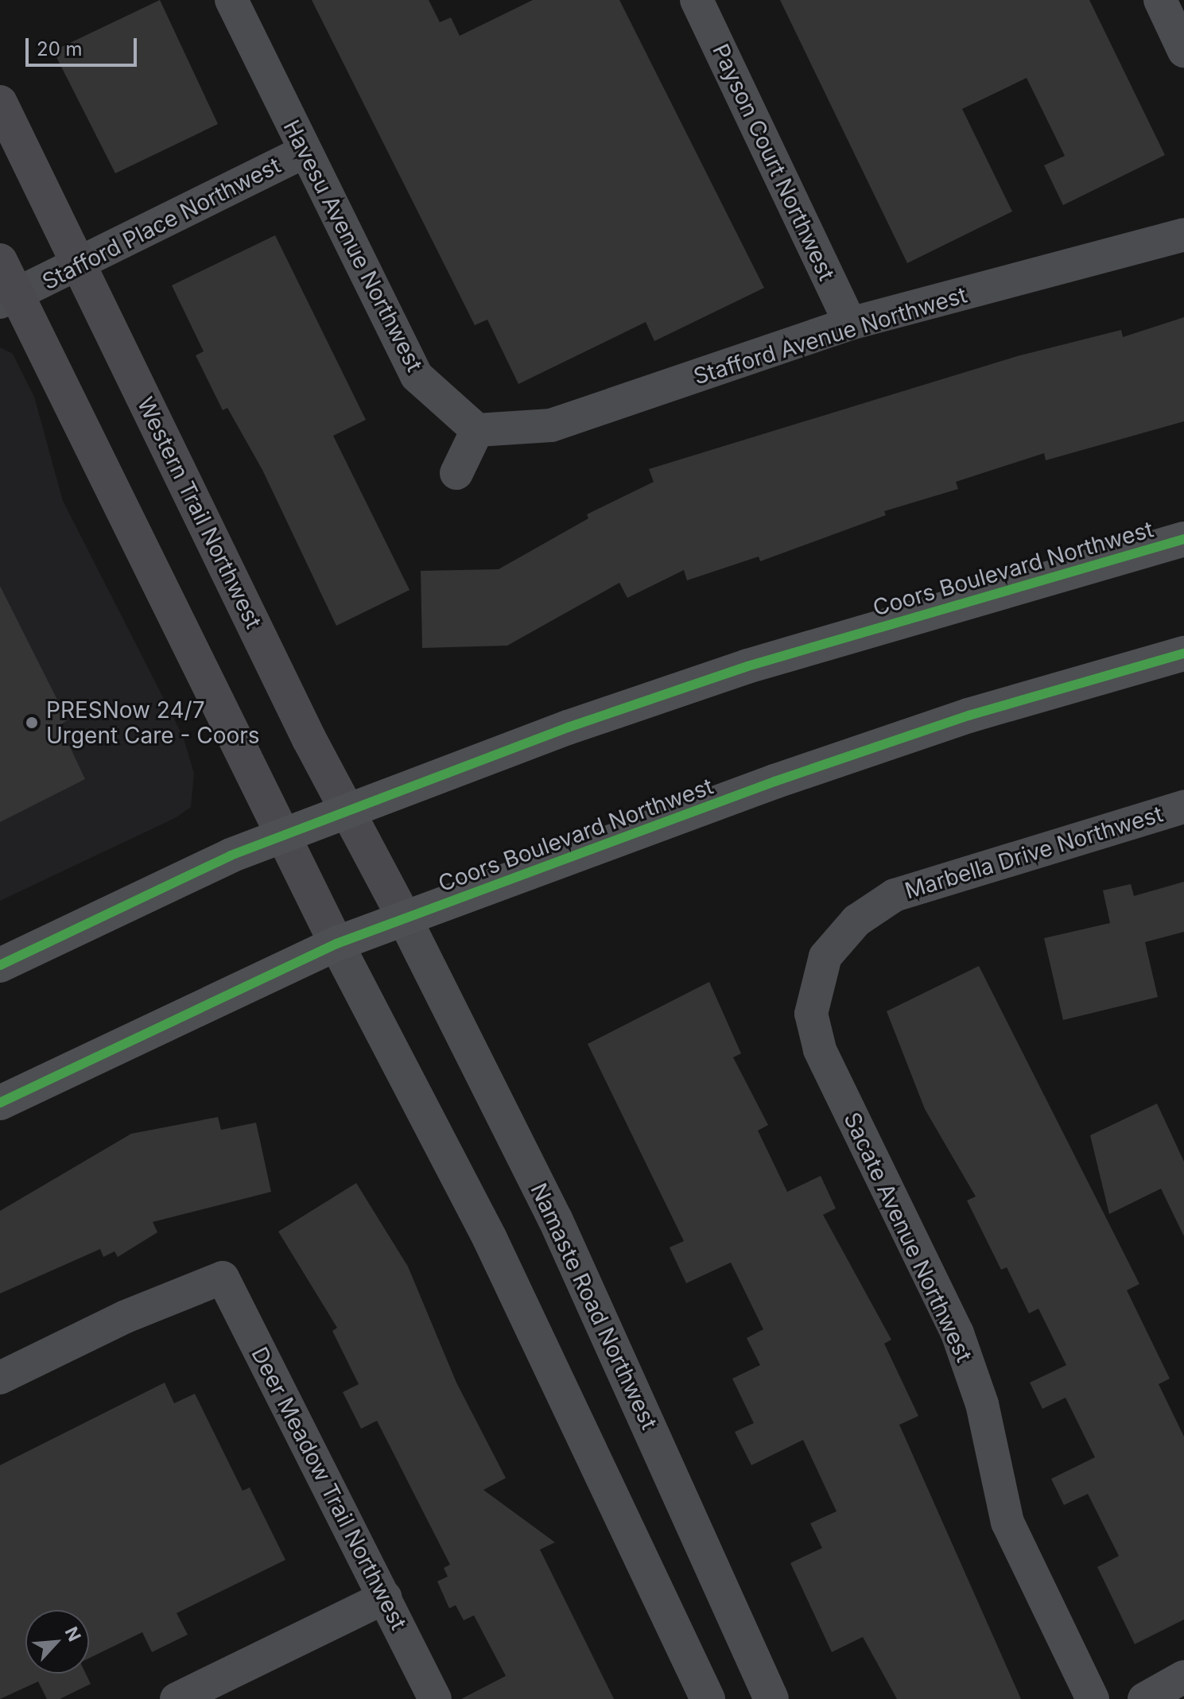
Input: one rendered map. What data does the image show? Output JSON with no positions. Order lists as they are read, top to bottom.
{
  "streets": {
    "main road": ["Western Trail Northwest", "Coors Boulevard Northwest"],
    "street": [
      "Payson Court Northwest",
      "Stafford Place Northwest",
      "Havesu Avenue Northwest",
      "Stafford Avenue Northwest",
      "Marbella Drive Northwest",
      "Sacate Avenue Northwest",
      "Namaste Road Northwest",
      "Deer Meadow Trail Northwest"
    ]
  },
  "crossings": [
    ["Payson Court Northwest", "Stafford Avenue Northwest"],
    ["Stafford Place Northwest", "Havesu Avenue Northwest"],
    ["Stafford Place Northwest", "Western Trail Northwest"],
    ["Havesu Avenue Northwest", "Stafford Avenue Northwest"],
    ["Western Trail Northwest", "Coors Boulevard Northwest"],
    ["Western Trail Northwest", "Namaste Road Northwest"],
    ["Coors Boulevard Northwest", "Namaste Road Northwest"],
    ["Marbella Drive Northwest", "Sacate Avenue Northwest"]
  ],
  "places": ["PRESNow 24/7 Urgent Care - Coors"],
  "scale_bar": "20 m",
  "north": "top right"
}
